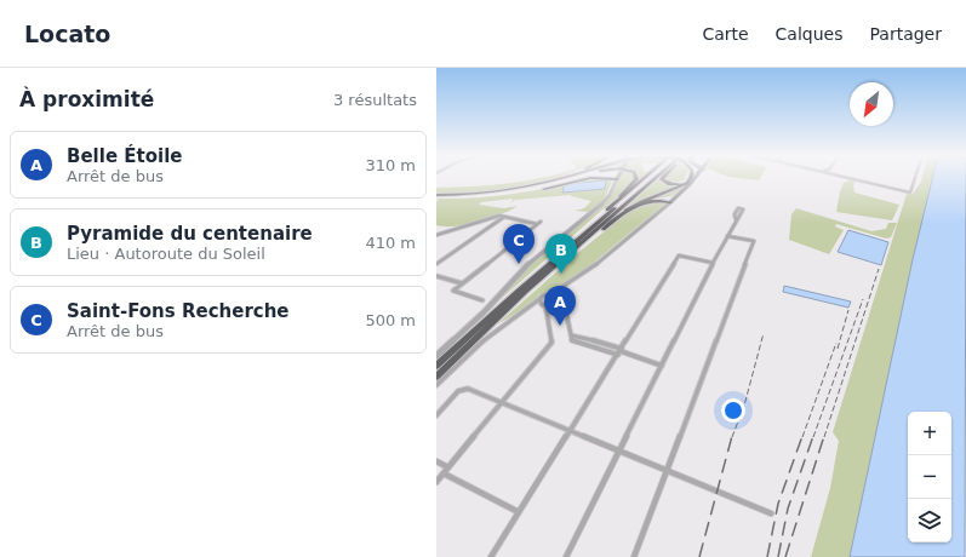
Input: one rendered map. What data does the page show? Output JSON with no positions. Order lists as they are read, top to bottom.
{
  "north": "bottom left",
  "page": {
    "header": "Locato",
    "nav": ["Carte", "Calques", "Partager"],
    "heading": ["À proximité", "3 résultats"],
    "list": [
      {
        "mark": "A",
        "name": "Belle Étoile",
        "note": "Arrêt de bus",
        "value": "310 m"
      },
      {
        "mark": "B",
        "name": "Pyramide du centenaire",
        "note": "Lieu · Autoroute du Soleil",
        "value": "410 m"
      },
      {
        "mark": "C",
        "name": "Saint-Fons Recherche",
        "note": "Arrêt de bus",
        "value": "500 m"
      }
    ],
    "pins": ["C", "B", "A"],
    "map_buttons": ["+", "−"]
  }
}
